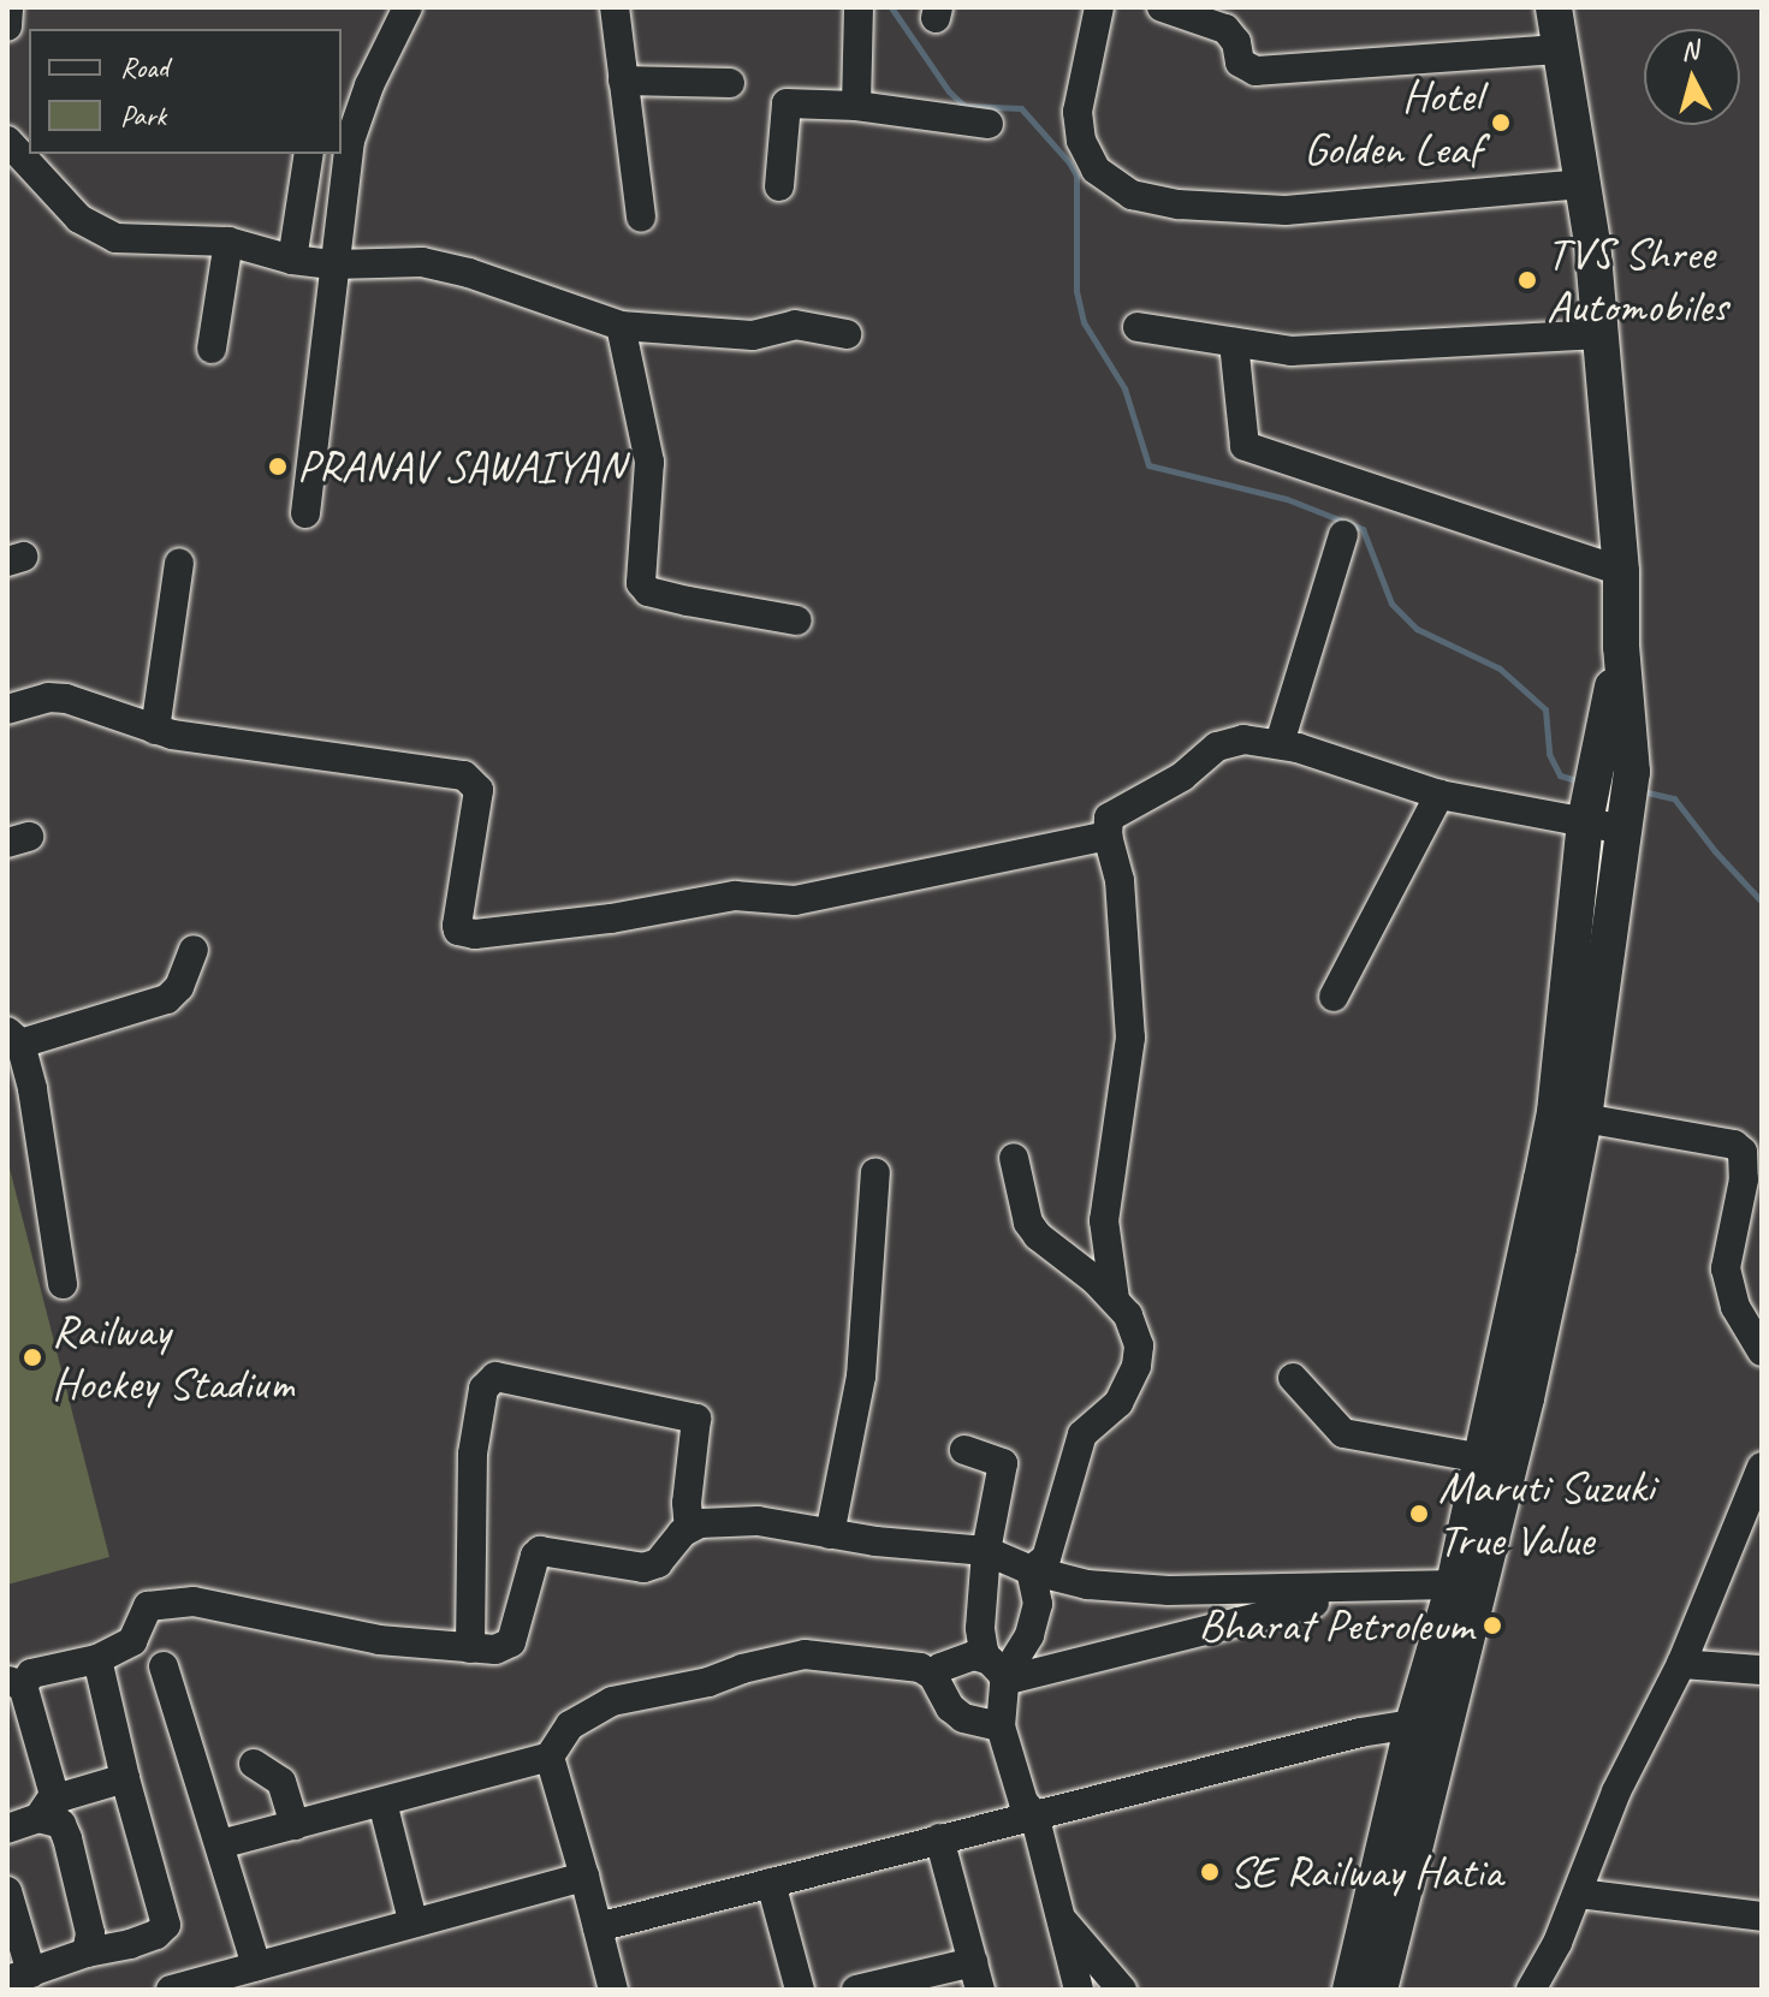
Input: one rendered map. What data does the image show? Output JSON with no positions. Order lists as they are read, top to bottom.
{
  "places": [
    "Hotel Golden Leaf",
    "TVS Shree Automobiles",
    "PRANAV SAWAIYAN",
    "Railway Hockey Stadium",
    "Maruti Suzuki True Value",
    "Bharat Petroleum",
    "SE Railway Hatia"
  ],
  "legend": ["Road", "Park"],
  "north": "top"
}
